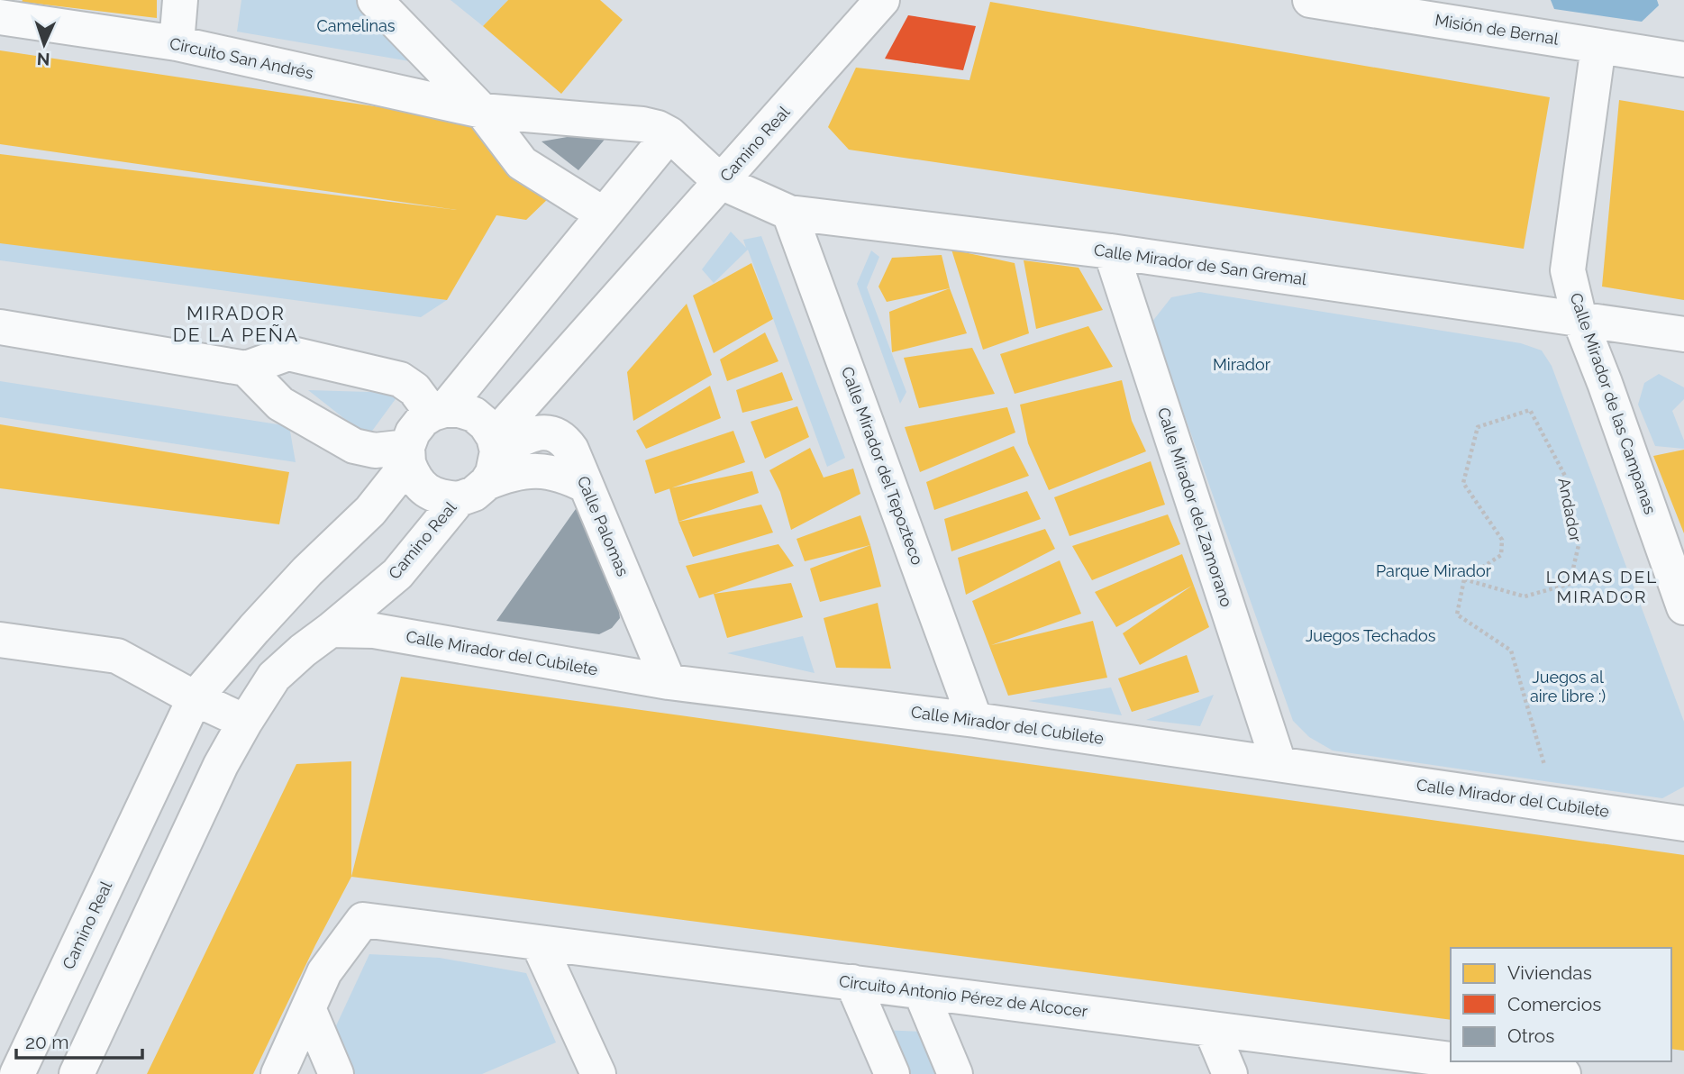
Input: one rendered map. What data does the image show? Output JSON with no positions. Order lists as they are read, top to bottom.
{
  "streets": {
    "street": [
      "Misión de Bernal",
      "Circuito San Andrés",
      "Camino Real",
      "Calle Mirador de San Gremal",
      "Calle Mirador de las Campanas",
      "Calle Mirador del Tepozteco",
      "Calle Mirador del Zamorano",
      "Calle Palomas",
      "Calle Mirador del Cubilete",
      "Circuito Antonio Pérez de Alcocer"
    ],
    "path": ["Andador"]
  },
  "crossings": [
    ["Misión de Bernal", "Calle Mirador de las Campanas"],
    ["Circuito San Andrés", "Camino Real"],
    ["Circuito San Andrés", "Calle Mirador de San Gremal"],
    ["Camino Real", "Calle Mirador de San Gremal"],
    ["Camino Real", "Calle Palomas"],
    ["Camino Real", "Calle Mirador del Cubilete"],
    ["Calle Mirador de San Gremal", "Calle Mirador de las Campanas"],
    ["Calle Mirador de San Gremal", "Calle Mirador del Tepozteco"],
    ["Calle Mirador de San Gremal", "Calle Mirador del Zamorano"],
    ["Calle Mirador del Tepozteco", "Calle Mirador del Cubilete"],
    ["Calle Mirador del Zamorano", "Calle Mirador del Cubilete"],
    ["Calle Palomas", "Calle Mirador del Cubilete"]
  ],
  "districts": ["MIRADOR DE LA PEÑA", "LOMAS DEL MIRADOR"],
  "parks": [
    "Camelinas",
    "Mirador",
    "Parque Mirador",
    "Juegos Techados",
    "Juegos al aire libre :)"
  ],
  "legend": ["Viviendas", "Comercios", "Otros"],
  "scale_bar": "20 m",
  "north": "bottom"
}
